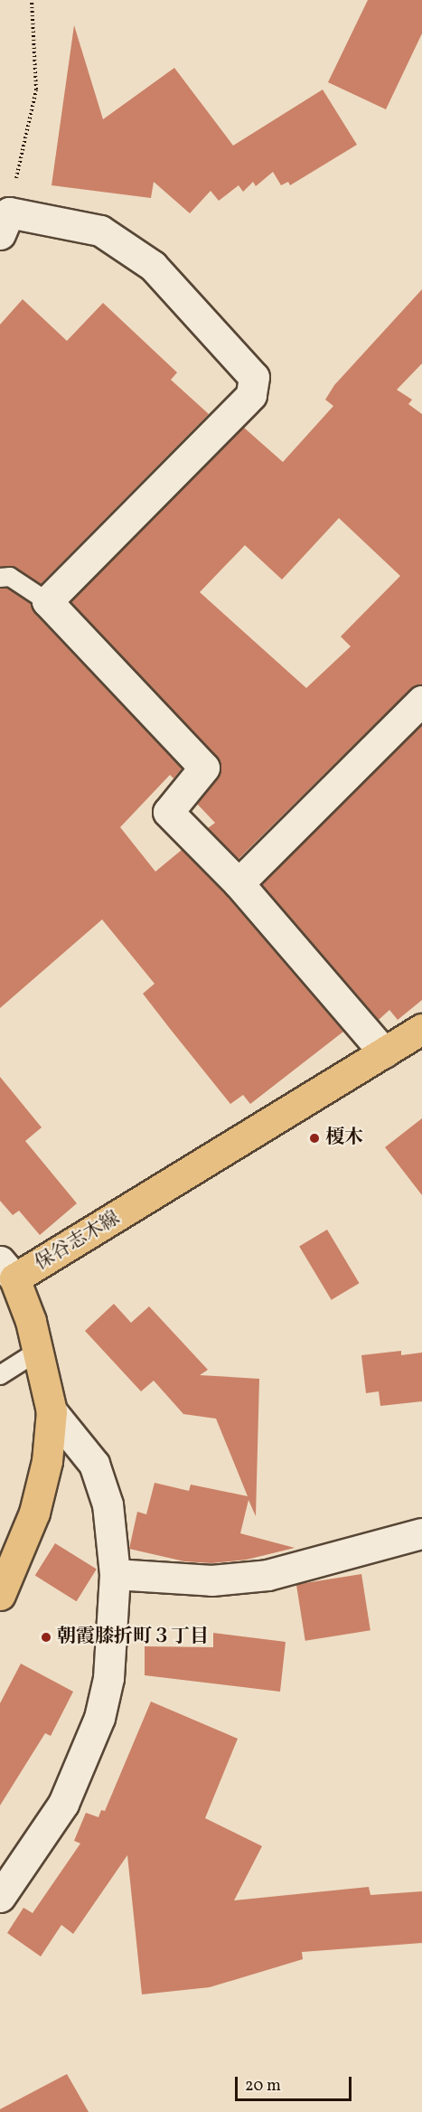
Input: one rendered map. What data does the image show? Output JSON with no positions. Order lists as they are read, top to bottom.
{
  "streets": {
    "main road": ["保谷志木線"]
  },
  "places": ["榎木", "朝霞膝折町３丁目"],
  "scale_bar": "20 m"
}
